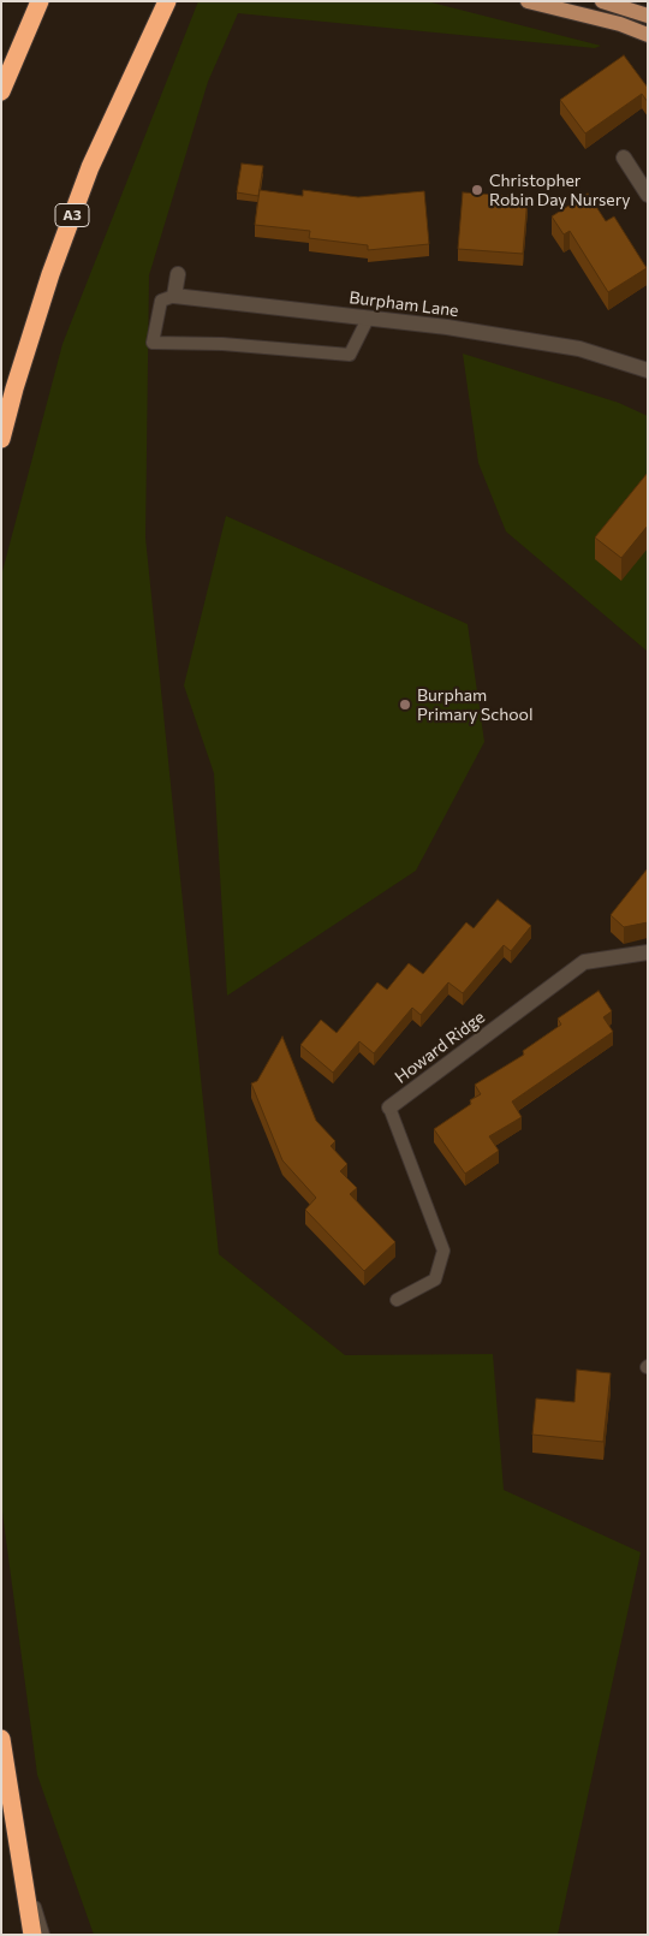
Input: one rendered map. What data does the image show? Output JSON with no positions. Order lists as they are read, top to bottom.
{
  "streets": {
    "highway": ["A3"],
    "street": ["Burpham Lane", "Howard Ridge"]
  },
  "places": ["Christopher Robin Day Nursery", "Burpham Primary School"]
}
